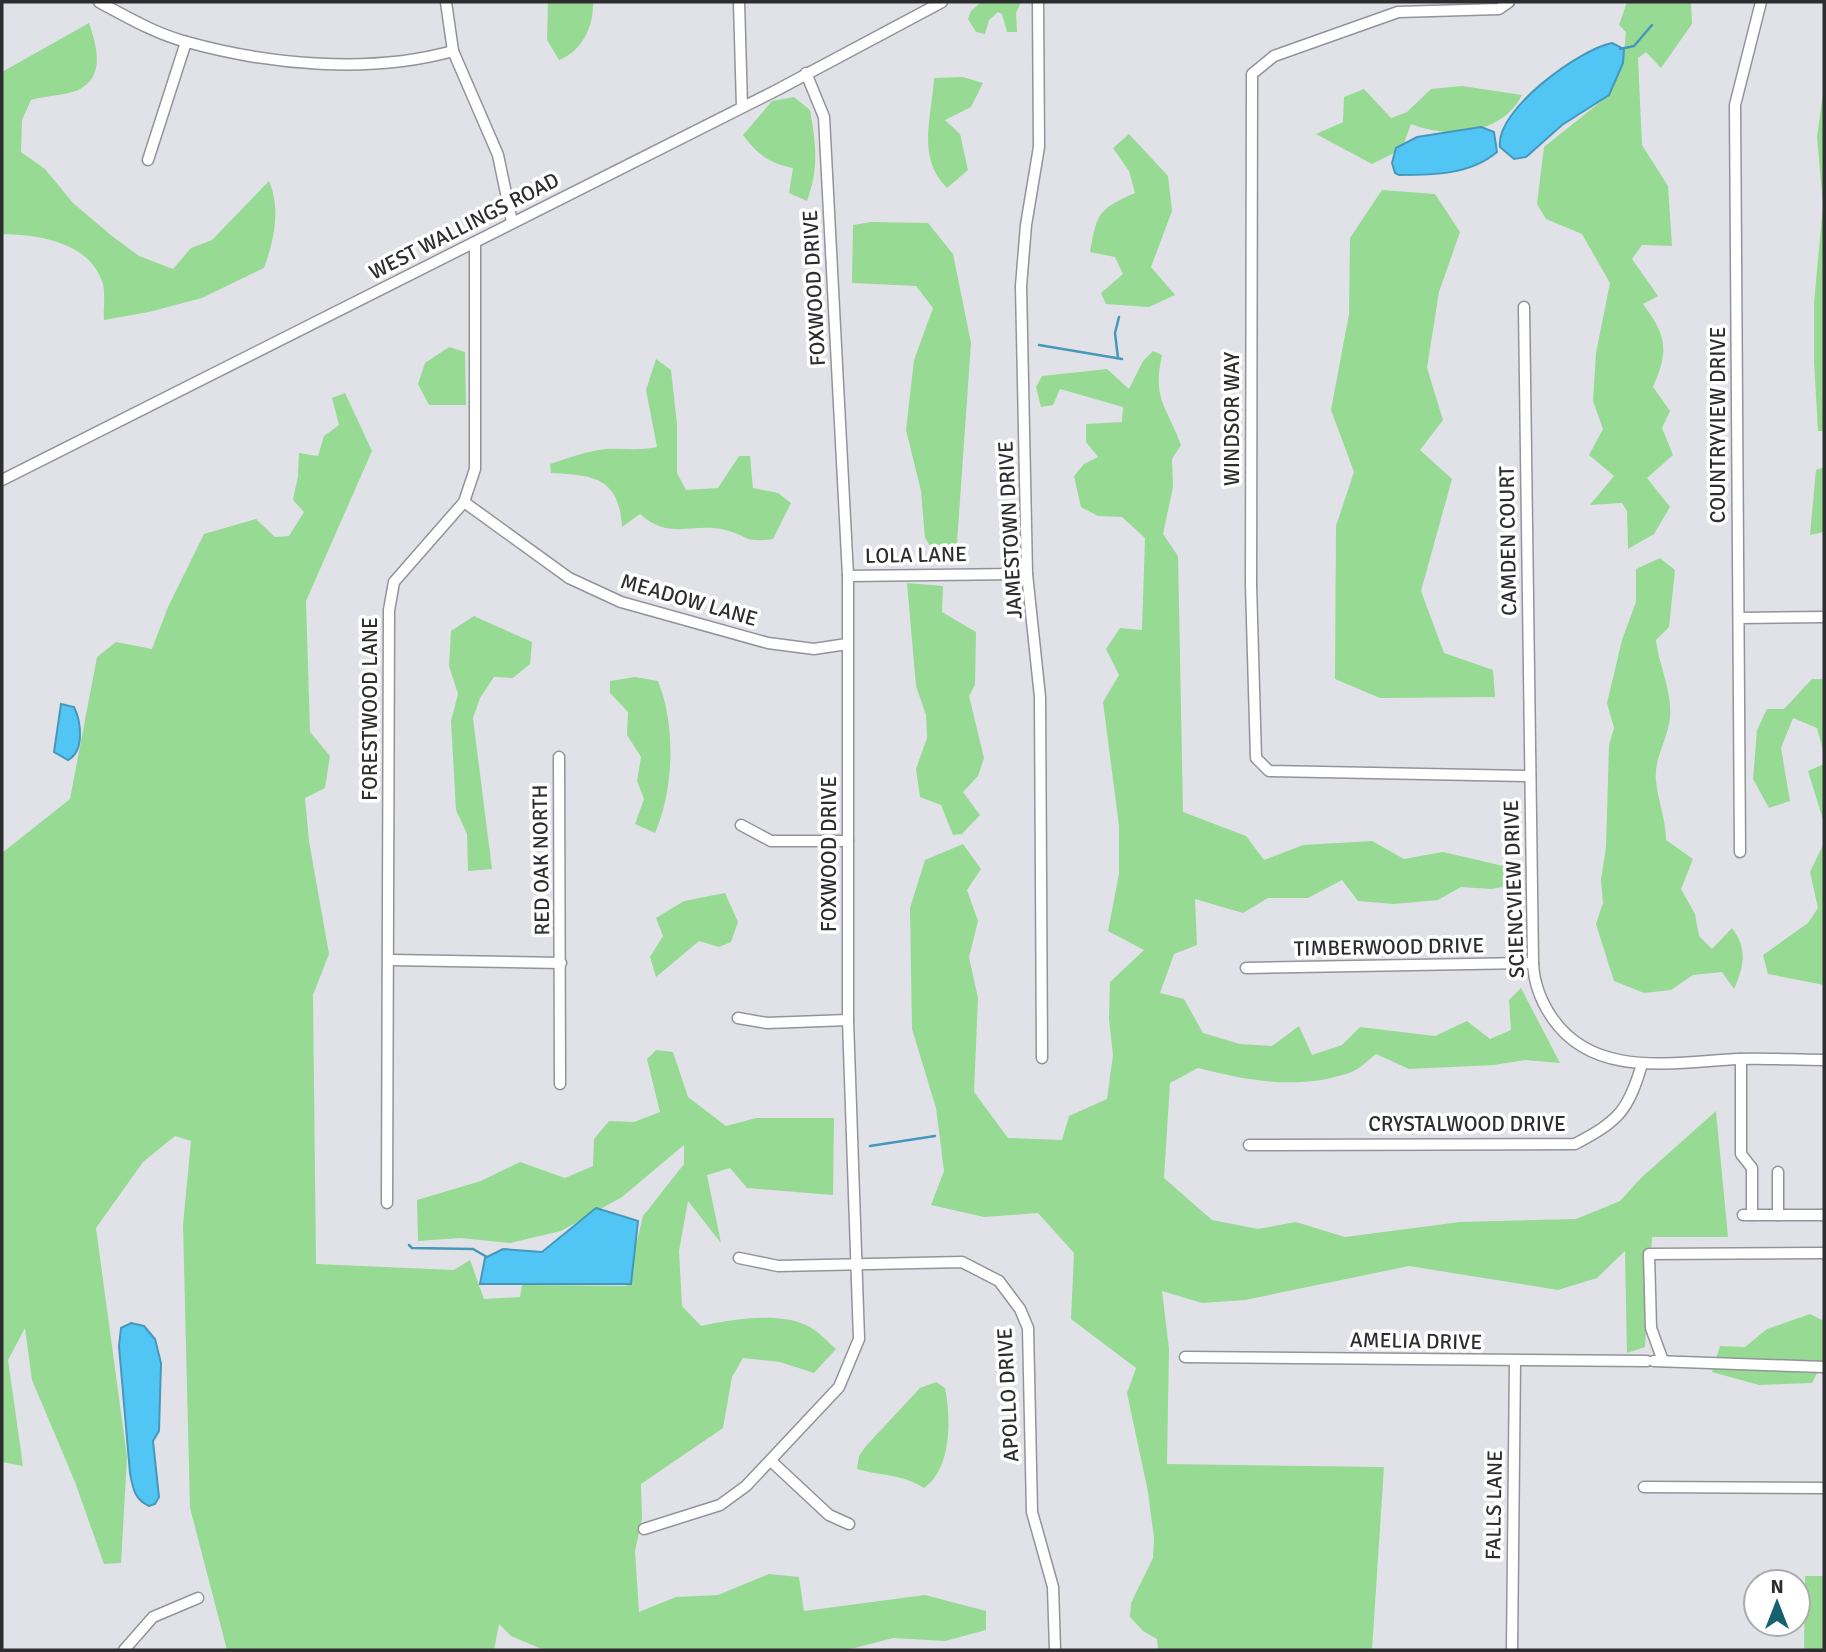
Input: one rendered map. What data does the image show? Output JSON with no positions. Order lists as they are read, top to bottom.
{
  "streets": {
    "street": [
      "WEST WALLINGS ROAD",
      "FOXWOOD DRIVE",
      "WINDSOR WAY",
      "COUNTRYVIEW DRIVE",
      "JAMESTOWN DRIVE",
      "CAMDEN COURT",
      "LOLA LANE",
      "MEADOW LANE",
      "FORESTWOOD LANE",
      "RED OAK NORTH",
      "SCIENCVIEW DRIVE",
      "TIMBERWOOD DRIVE",
      "CRYSTALWOOD DRIVE",
      "AMELIA DRIVE",
      "APOLLO DRIVE",
      "FALLS LANE"
    ]
  },
  "crossings": [
    ["WEST WALLINGS ROAD", "FOXWOOD DRIVE"],
    ["WEST WALLINGS ROAD", "FORESTWOOD LANE"],
    ["FOXWOOD DRIVE", "LOLA LANE"],
    ["FOXWOOD DRIVE", "MEADOW LANE"],
    ["FOXWOOD DRIVE", "APOLLO DRIVE"],
    ["WINDSOR WAY", "CAMDEN COURT"],
    ["WINDSOR WAY", "SCIENCVIEW DRIVE"],
    ["JAMESTOWN DRIVE", "LOLA LANE"],
    ["CAMDEN COURT", "SCIENCVIEW DRIVE"],
    ["MEADOW LANE", "FORESTWOOD LANE"],
    ["SCIENCVIEW DRIVE", "TIMBERWOOD DRIVE"],
    ["SCIENCVIEW DRIVE", "CRYSTALWOOD DRIVE"],
    ["AMELIA DRIVE", "FALLS LANE"]
  ],
  "north": "top"
}
